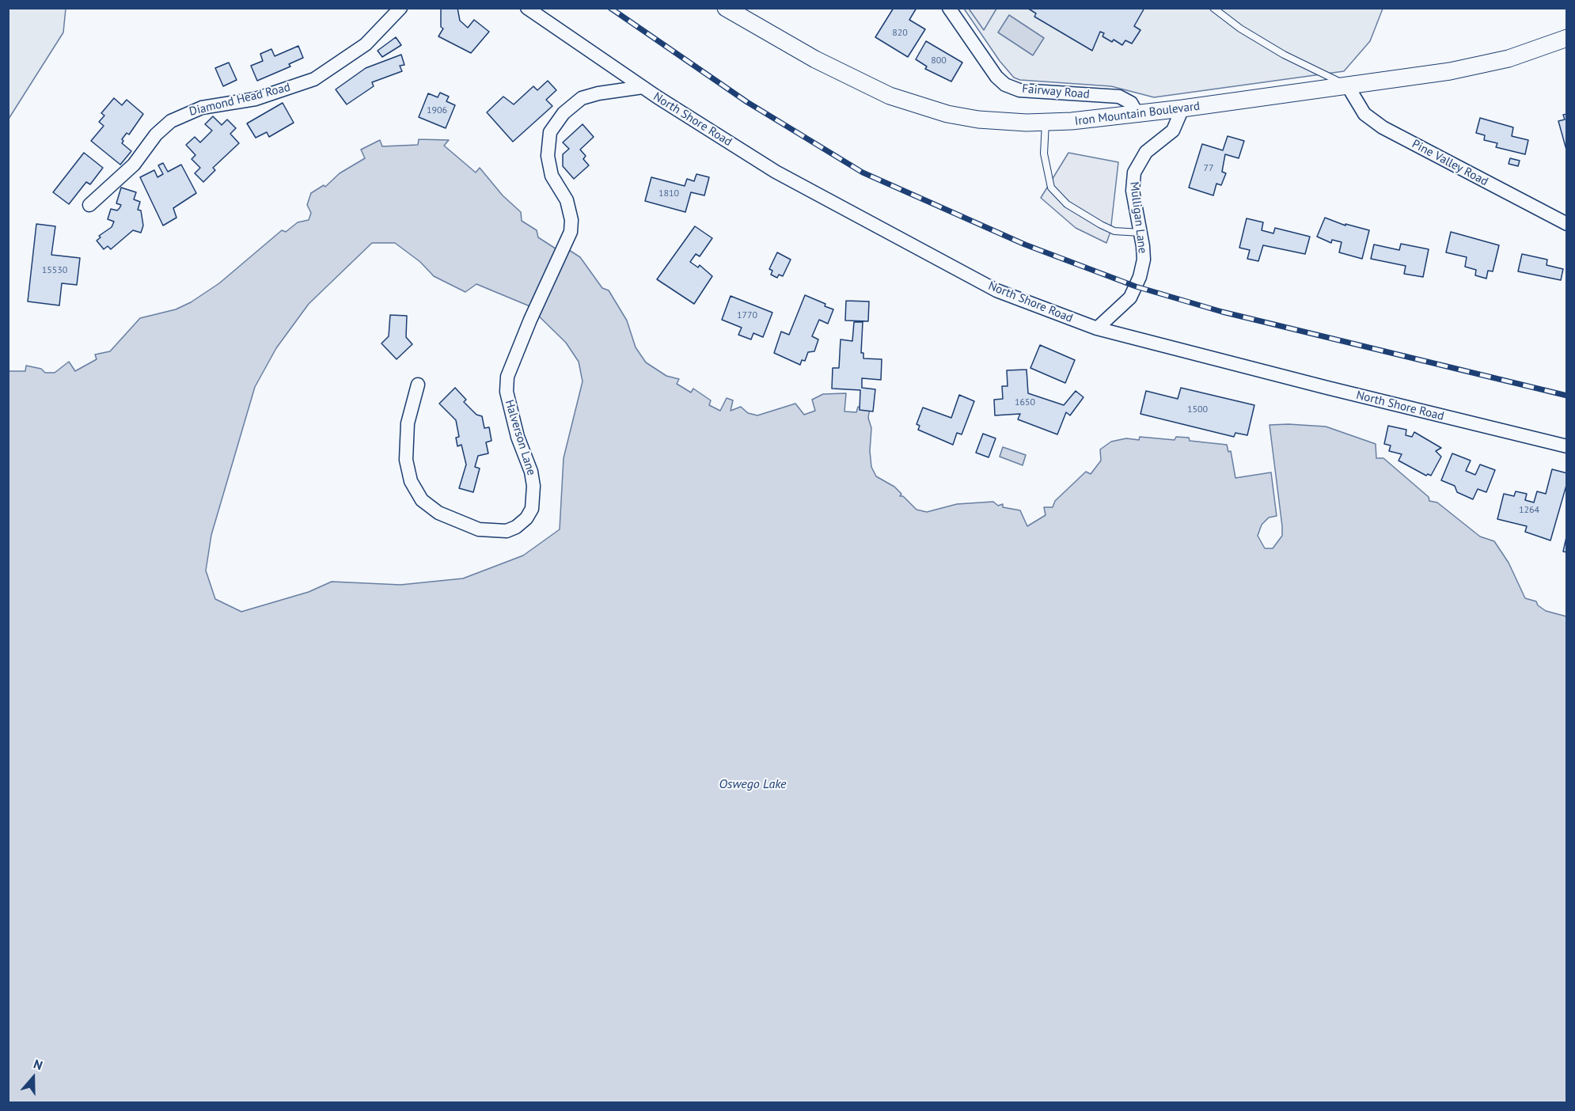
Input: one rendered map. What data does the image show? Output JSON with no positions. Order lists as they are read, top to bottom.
{
  "streets": {
    "street": [
      "Fairway Road",
      "Diamond Head Road",
      "Iron Mountain Boulevard",
      "North Shore Road",
      "Pine Valley Road",
      "Mulligan Lane",
      "Halverson Lane"
    ]
  },
  "crossings": [
    ["Fairway Road", "Iron Mountain Boulevard"],
    ["Iron Mountain Boulevard", "Pine Valley Road"],
    ["Iron Mountain Boulevard", "Mulligan Lane"],
    ["North Shore Road", "Mulligan Lane"],
    ["North Shore Road", "Halverson Lane"]
  ],
  "water": ["Oswego Lake"],
  "house_numbers": [
    "820",
    "800",
    "1906",
    "77",
    "1810",
    "15530",
    "1770",
    "1650",
    "1500",
    "1264"
  ],
  "north": "top"
}
